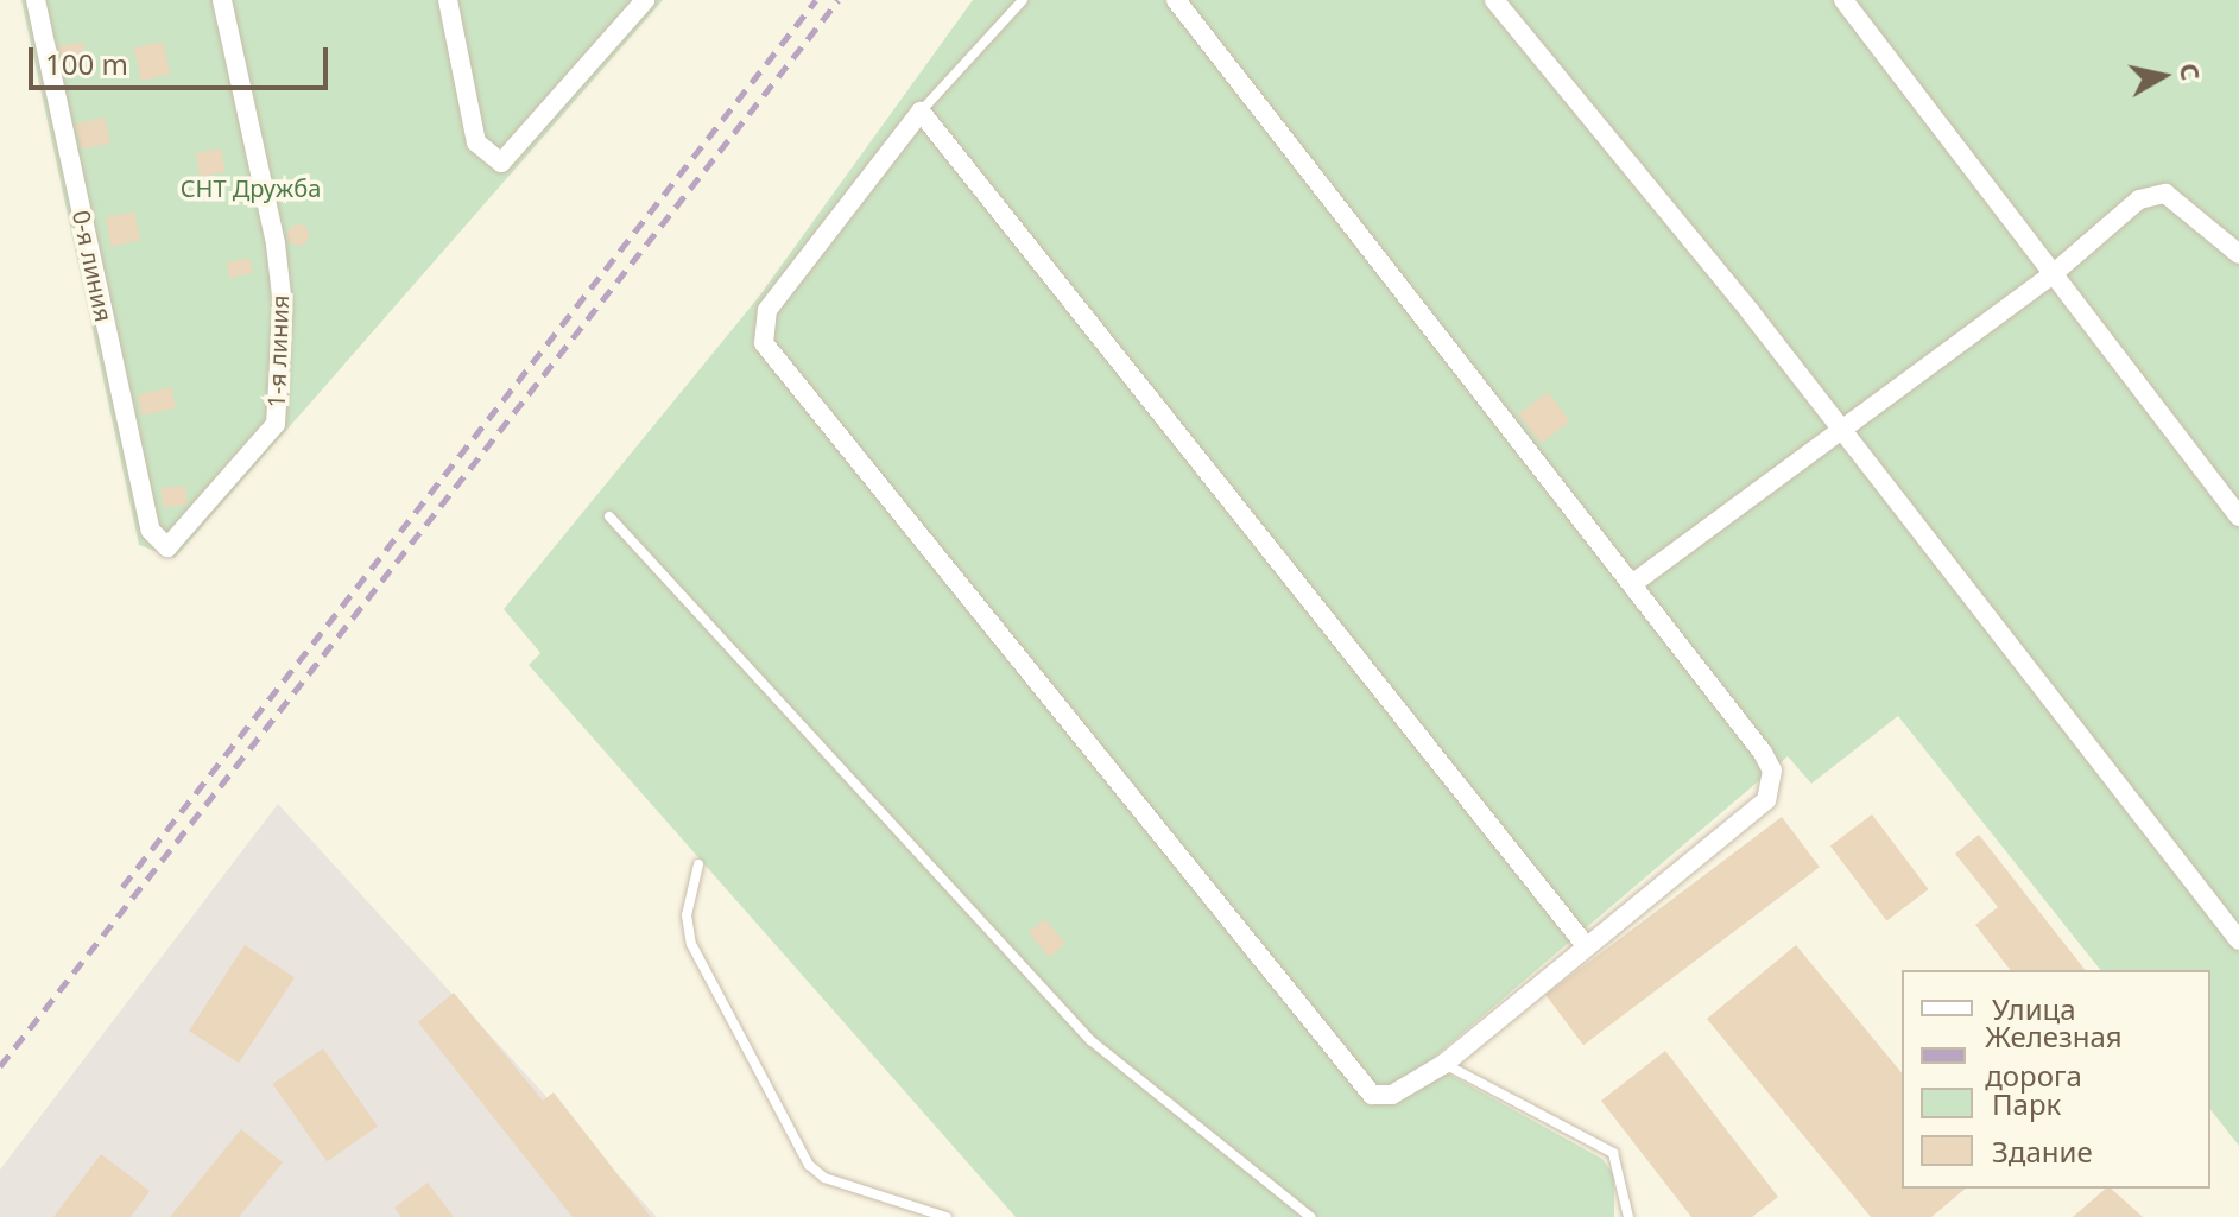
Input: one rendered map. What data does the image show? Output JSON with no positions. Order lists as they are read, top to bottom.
{
  "streets": {
    "street": ["0-я линия", "1-я линия"]
  },
  "crossings": [
    ["0-я линия", "1-я линия"]
  ],
  "parks": ["СНТ Дружба"],
  "legend": [
    "Улица",
    "Железная дорога",
    "Парк",
    "Здание"
  ],
  "scale_bar": "100 m",
  "north": "right"
}
